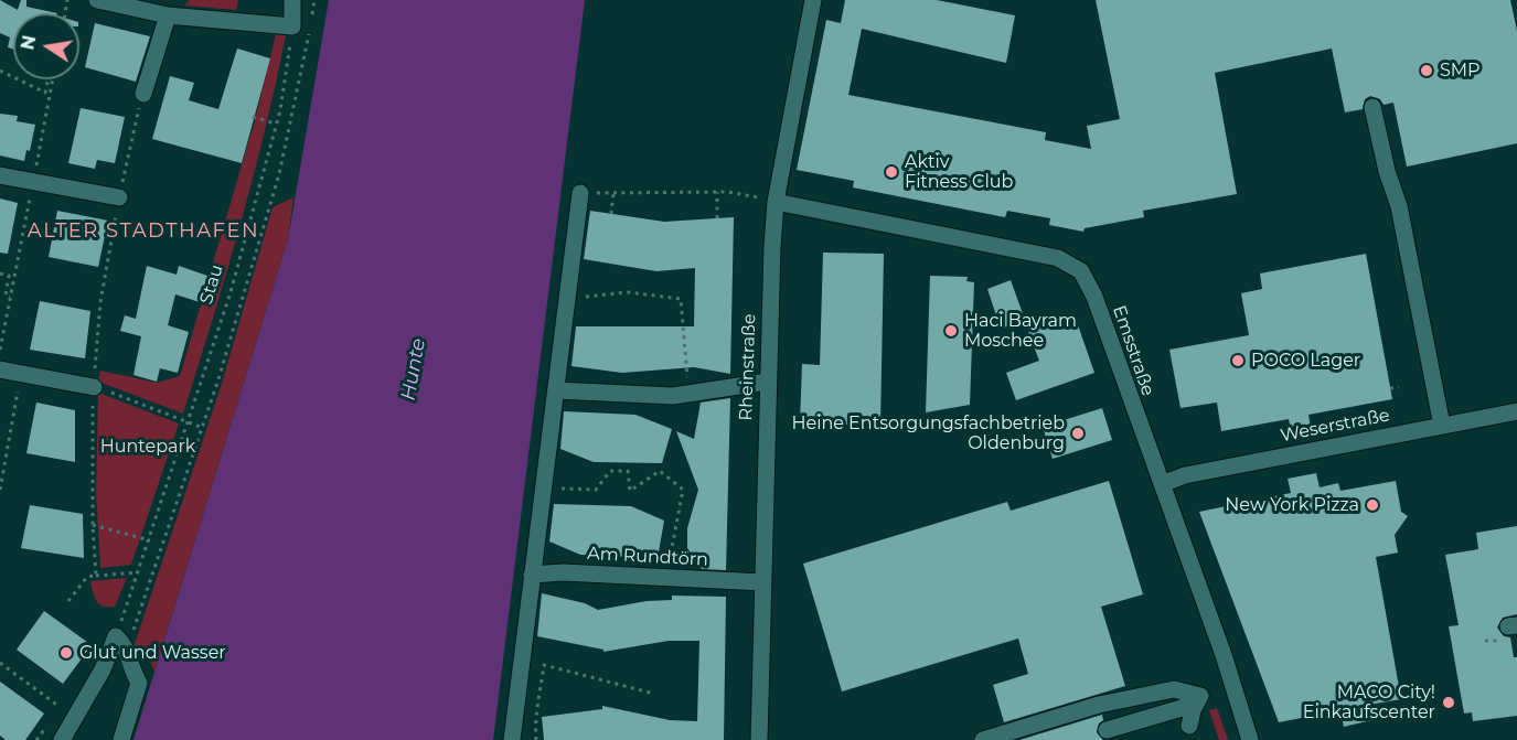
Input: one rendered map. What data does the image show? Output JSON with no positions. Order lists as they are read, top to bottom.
{
  "streets": {
    "street": [
      "Emsstraße",
      "Rheinstraße",
      "Weserstraße",
      "Am Rundtörn"
    ],
    "path": ["Stau"]
  },
  "crossings": [
    ["Emsstraße", "Rheinstraße"],
    ["Emsstraße", "Weserstraße"],
    ["Rheinstraße", "Am Rundtörn"]
  ],
  "districts": ["ALTER STADTHAFEN"],
  "water": ["Hunte"],
  "parks": ["Huntepark"],
  "places": [
    "SMP",
    "Aktiv Fitness Club",
    "Haci Bayram Moschee",
    "POCO Lager",
    "Heine Entsorgungsfachbetrieb Oldenburg",
    "New York Pizza",
    "Glut und Wasser",
    "MACO City! Einkaufscenter"
  ],
  "north": "left"
}
